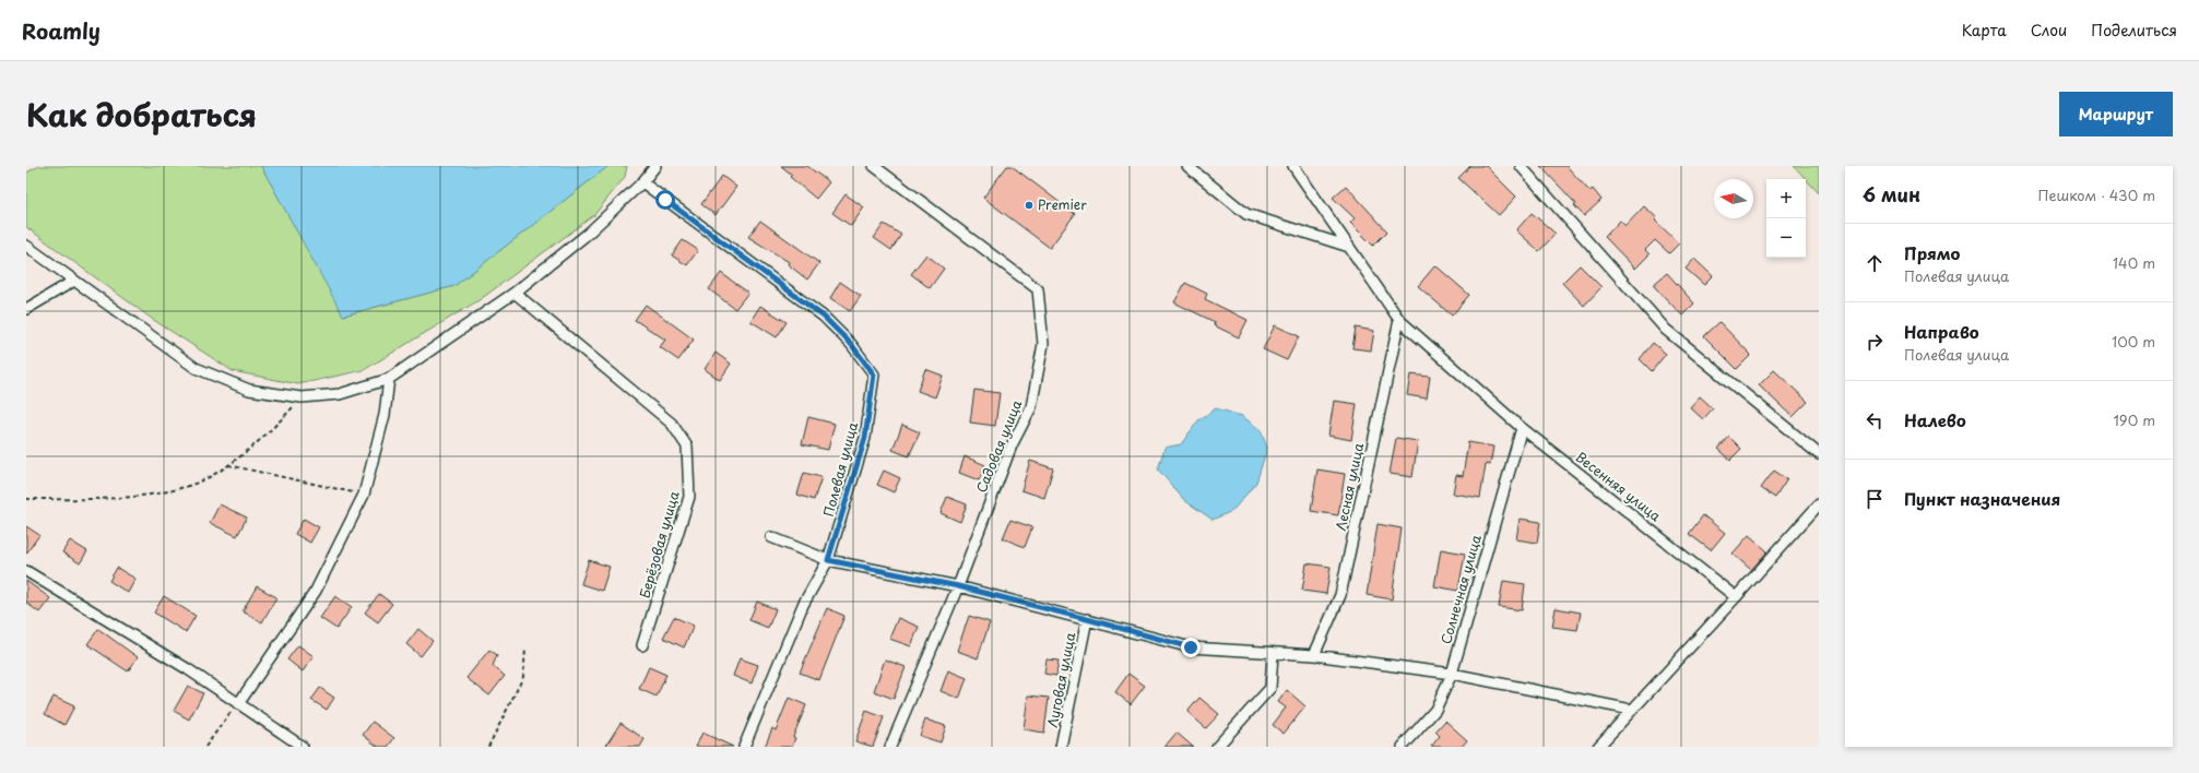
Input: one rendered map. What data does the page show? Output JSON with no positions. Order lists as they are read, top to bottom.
{
  "streets": {
    "street": [
      "Садовая улица",
      "Полевая улица",
      "Лесная улица",
      "Весенняя улица",
      "Берёзовая улица",
      "Солнечная улица",
      "Луговая улица"
    ]
  },
  "crossings": [
    ["Лесная улица", "Весенняя улица"],
    ["Весенняя улица", "Солнечная улица"]
  ],
  "places": ["Premier"],
  "north": "left",
  "page": {
    "header": "Roamly",
    "nav": ["Карта", "Слои", "Поделиться"],
    "title": "Как добраться",
    "buttons": "Маршрут",
    "heading": ["6 мин", "Пешком · 430 m"],
    "map_buttons": ["+", "−"],
    "list": [
      ["Прямо", "Полевая улица", "140 m"],
      ["Направо", "Полевая улица", "100 m"],
      ["Налево", "190 m"],
      "Пункт назначения"
    ]
  }
}
